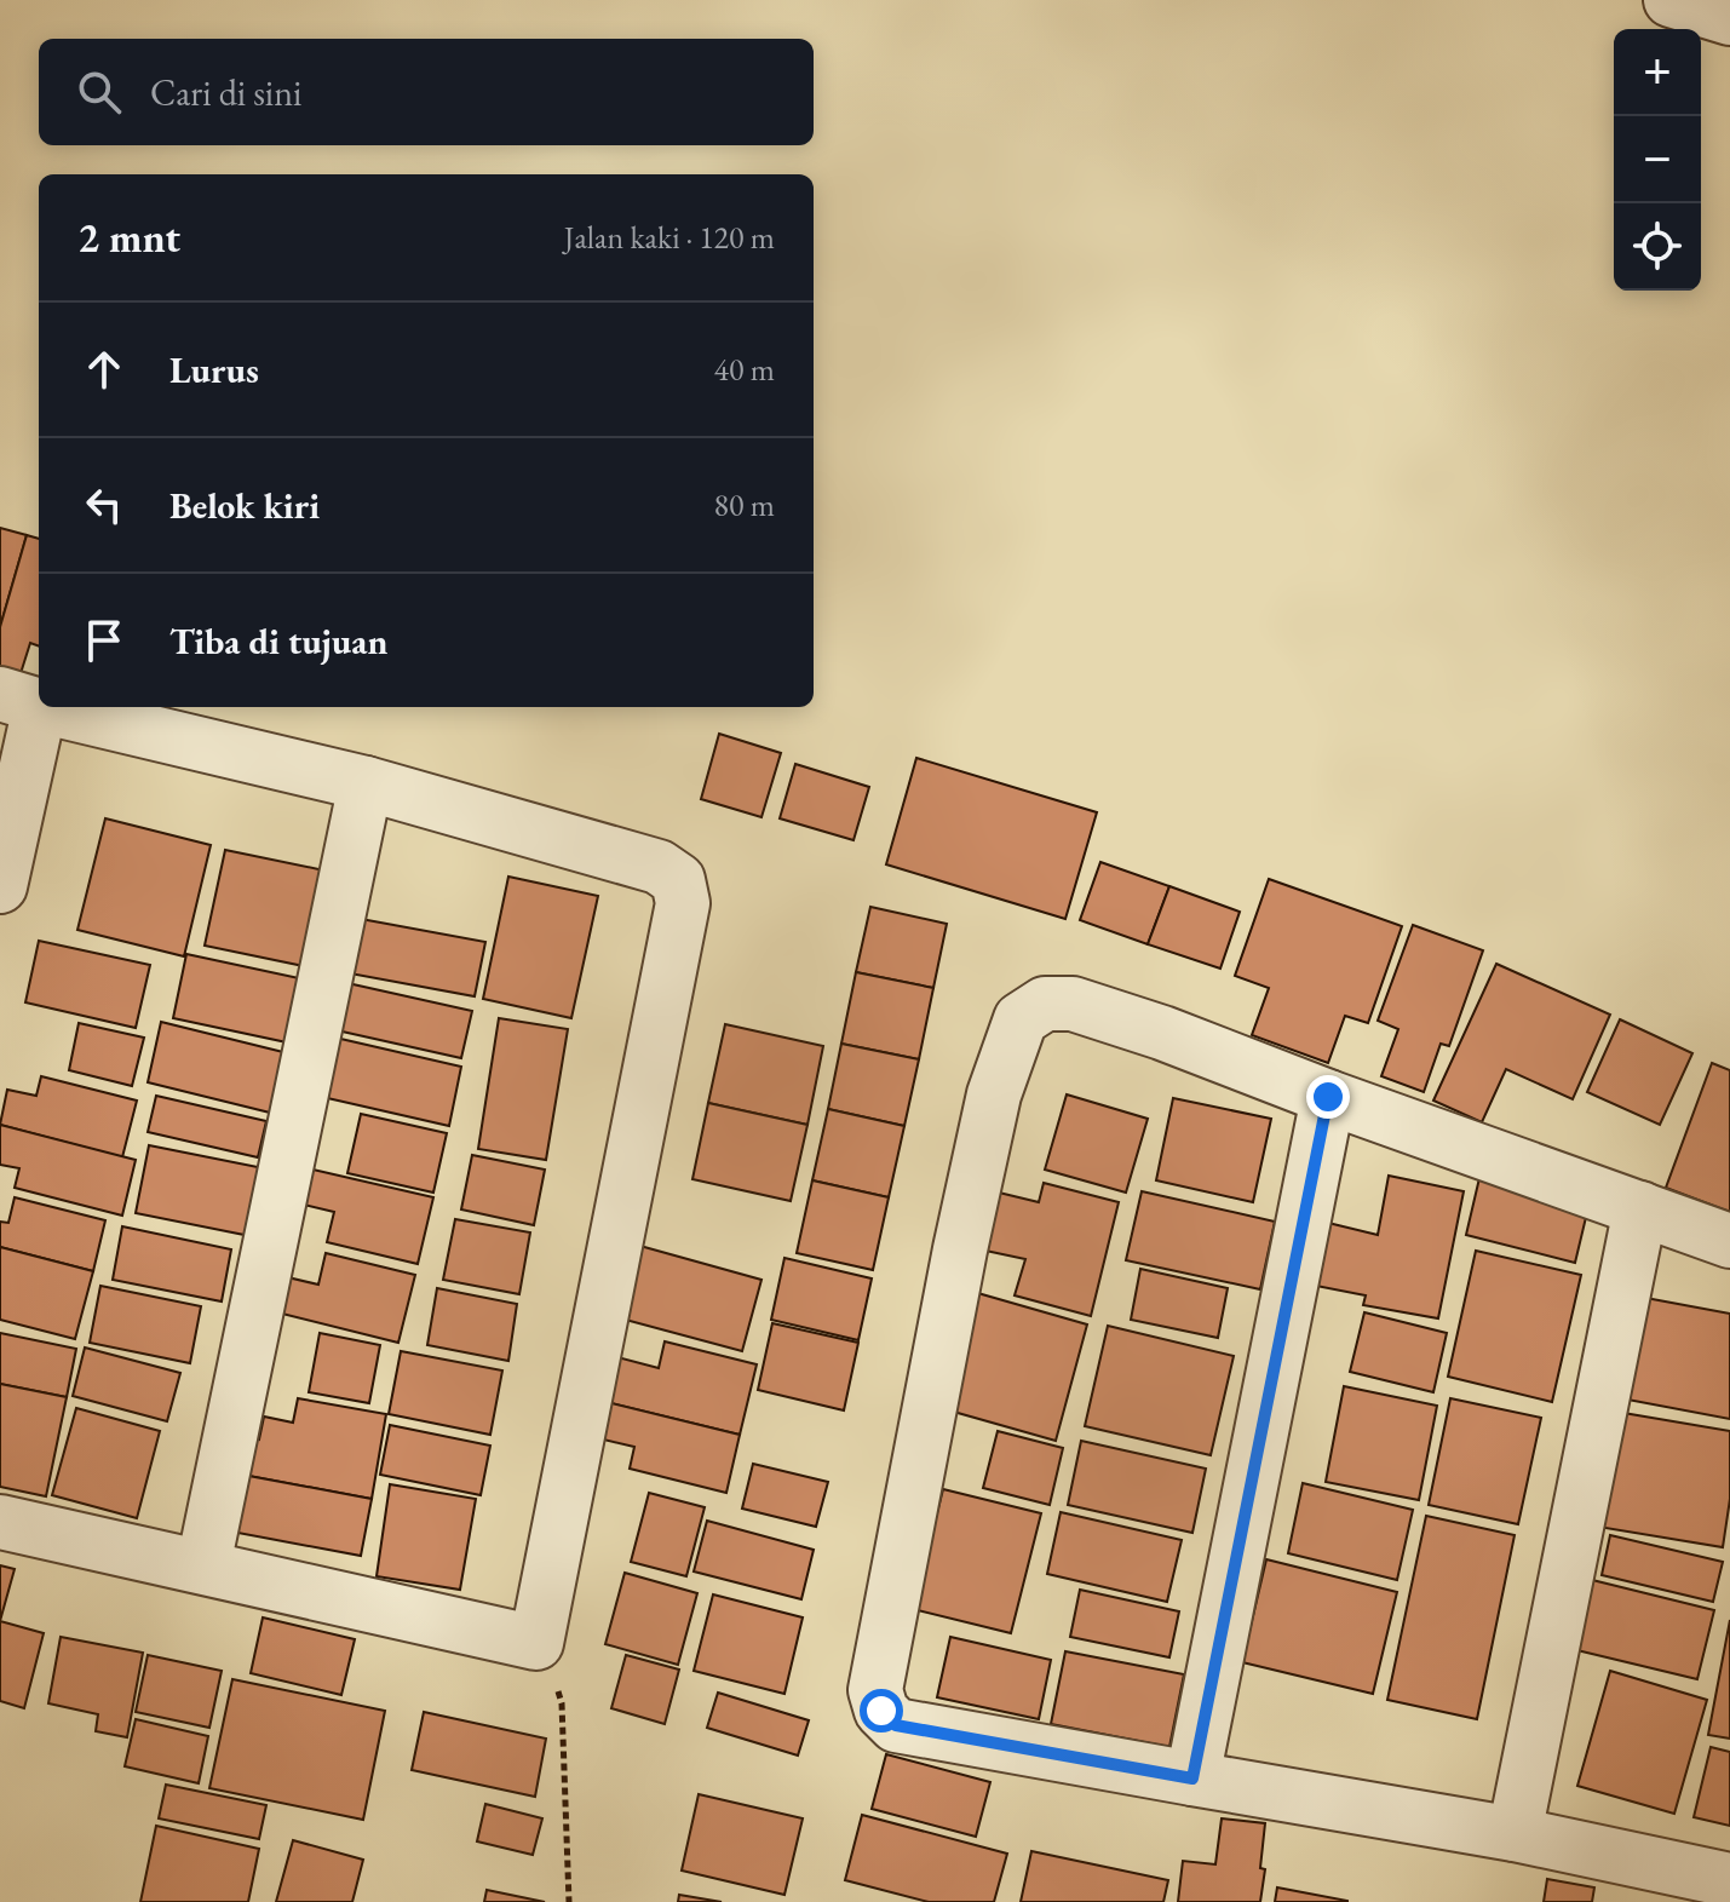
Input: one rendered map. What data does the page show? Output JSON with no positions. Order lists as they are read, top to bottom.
{
  "page": {
    "map_buttons": ["+", "−"],
    "search": "Cari di sini",
    "heading": ["2 mnt", "Jalan kaki · 120 m"],
    "list": [
      ["Lurus", "40 m"],
      ["Belok kiri", "80 m"],
      "Tiba di tujuan"
    ]
  }
}
